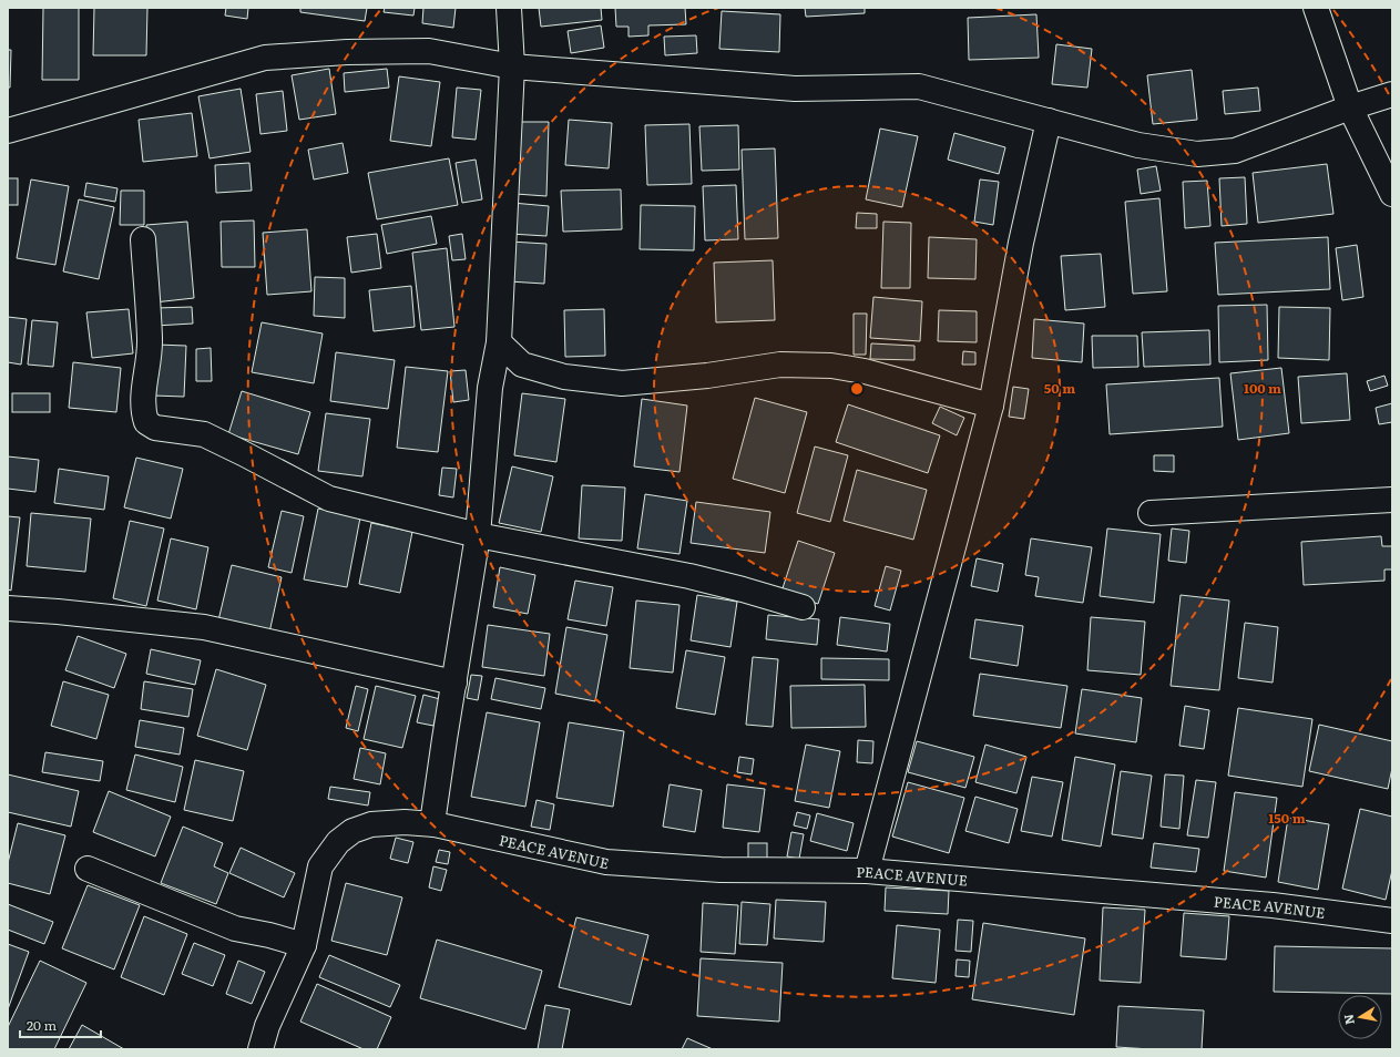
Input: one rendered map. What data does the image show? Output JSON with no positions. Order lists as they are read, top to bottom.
{
  "streets": {
    "street": ["PEACE AVENUE"]
  },
  "scale_bar": "20 m",
  "north": "left",
  "rings": ["50 m", "100 m", "150 m"]
}
